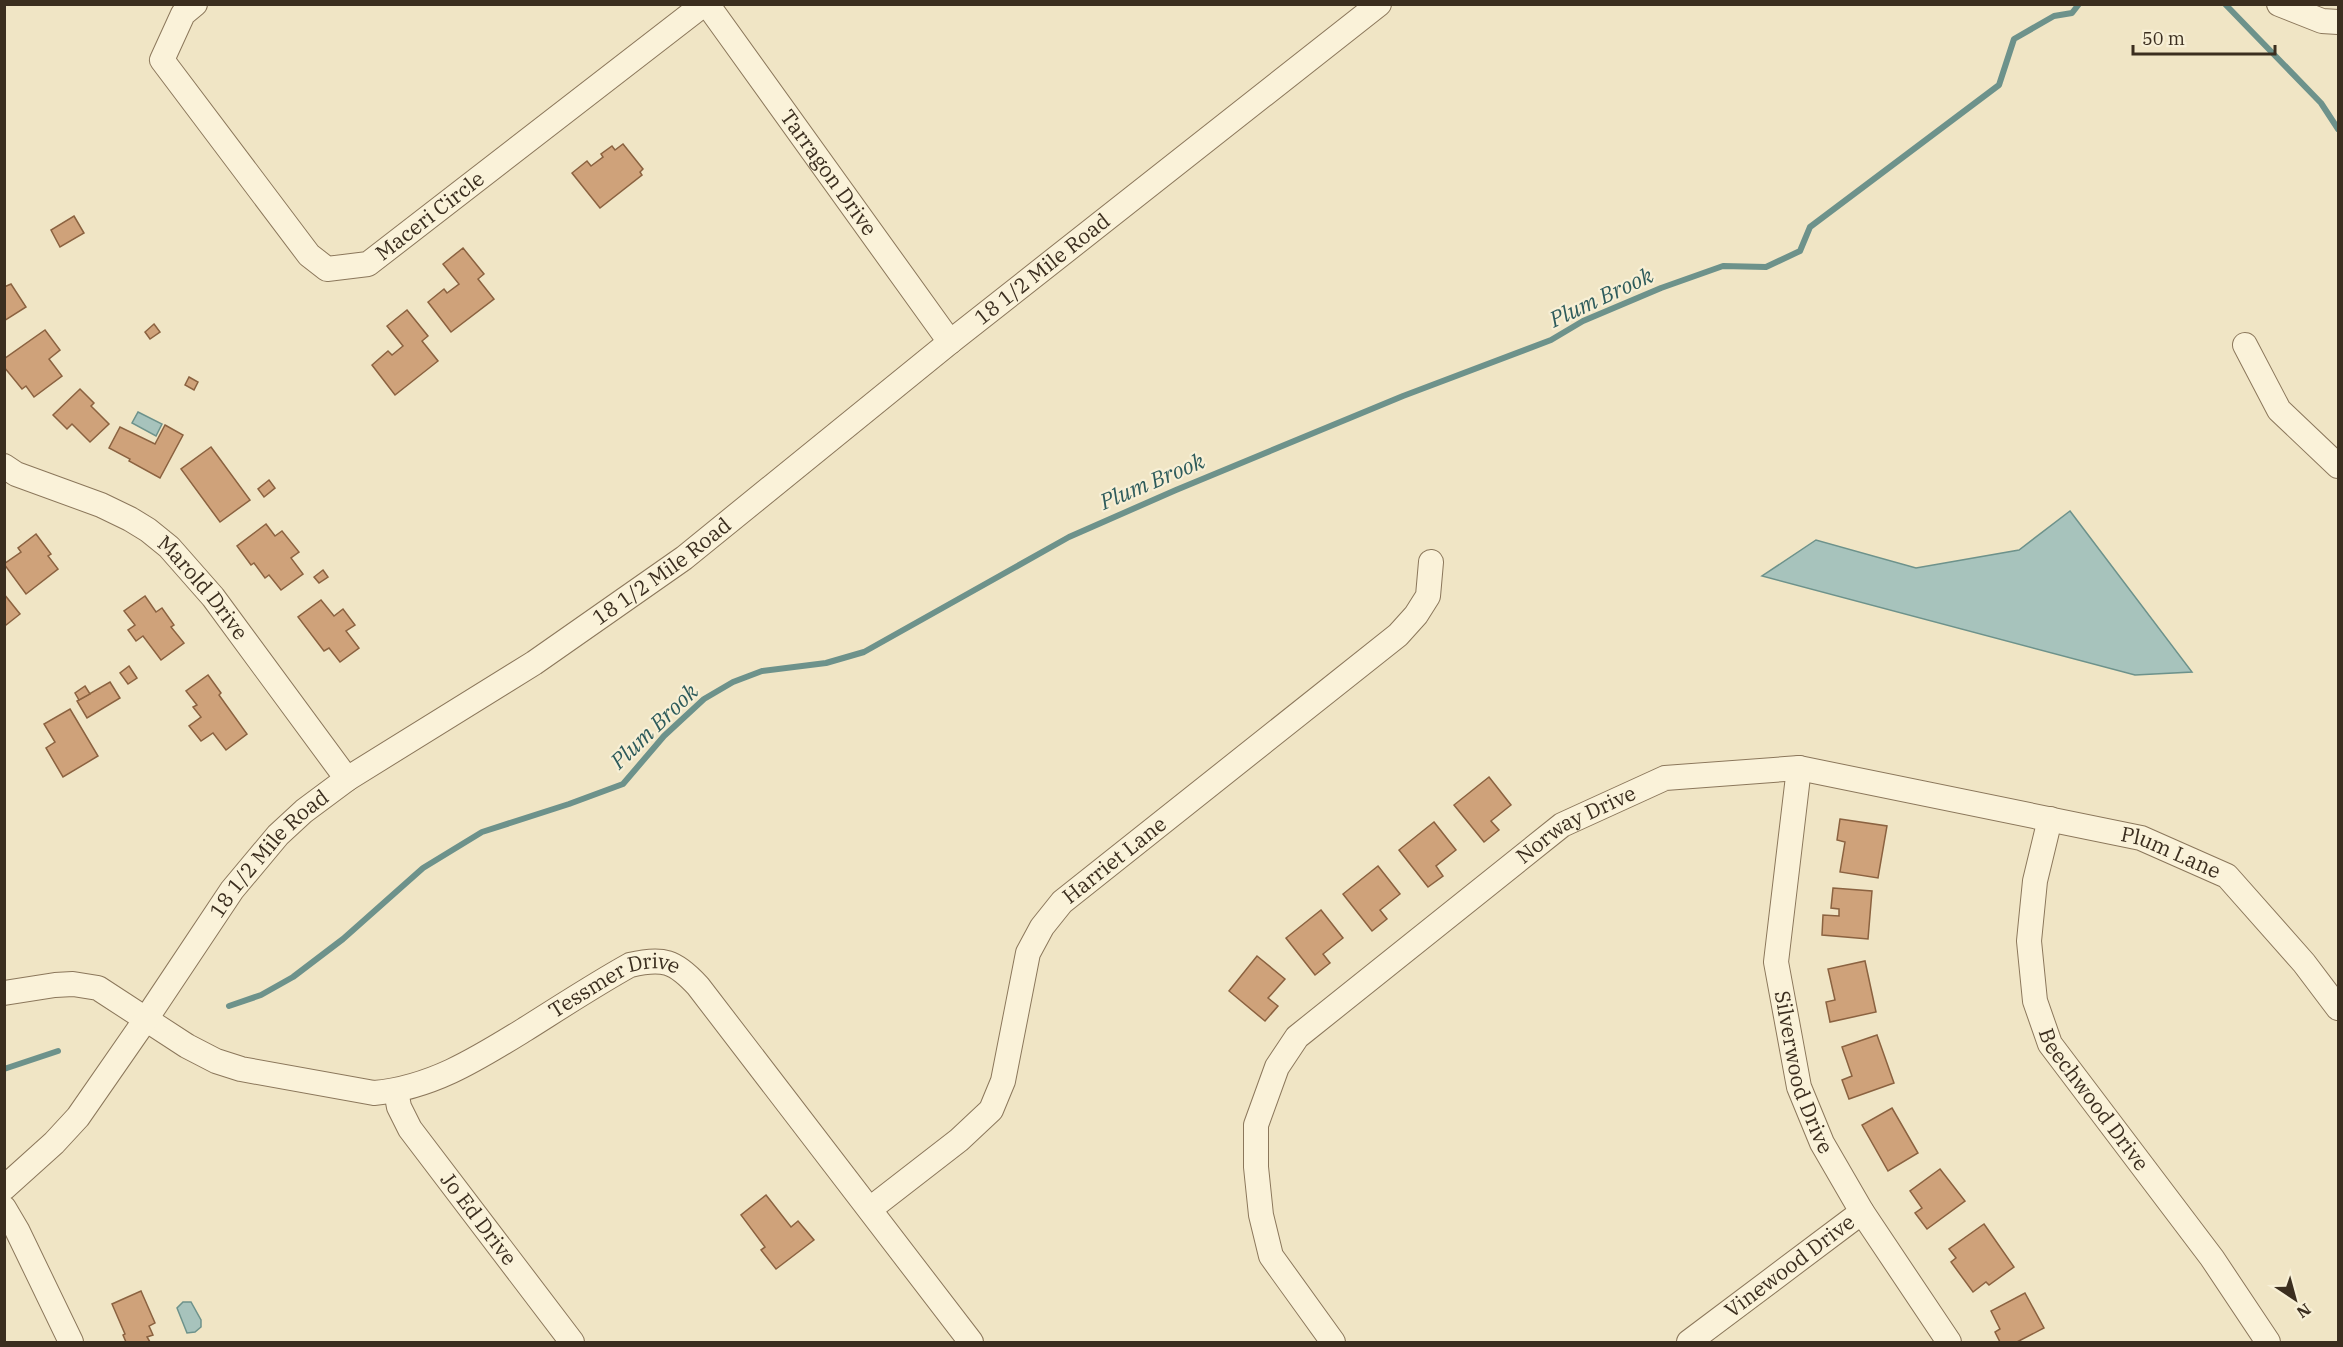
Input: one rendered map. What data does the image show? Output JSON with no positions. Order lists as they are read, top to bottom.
{
  "streets": {
    "street": [
      "Tarragon Drive",
      "Maceri Circle",
      "18 1/2 Mile Road",
      "Marold Drive",
      "Norway Drive",
      "Plum Lane",
      "Harriet Lane",
      "Tessmer Drive",
      "Silverwood Drive",
      "Beechwood Drive",
      "Jo Ed Drive",
      "Vinewood Drive"
    ]
  },
  "crossings": [
    ["Tarragon Drive", "Maceri Circle"],
    ["Tarragon Drive", "18 1/2 Mile Road"],
    ["18 1/2 Mile Road", "Marold Drive"],
    ["18 1/2 Mile Road", "Tessmer Drive"],
    ["Norway Drive", "Plum Lane"],
    ["Norway Drive", "Silverwood Drive"],
    ["Norway Drive", "Beechwood Drive"],
    ["Plum Lane", "Beechwood Drive"],
    ["Harriet Lane", "Tessmer Drive"],
    ["Tessmer Drive", "Jo Ed Drive"],
    ["Silverwood Drive", "Vinewood Drive"]
  ],
  "water": ["Plum Brook"],
  "scale_bar": "50 m",
  "north": "bottom right"
}
